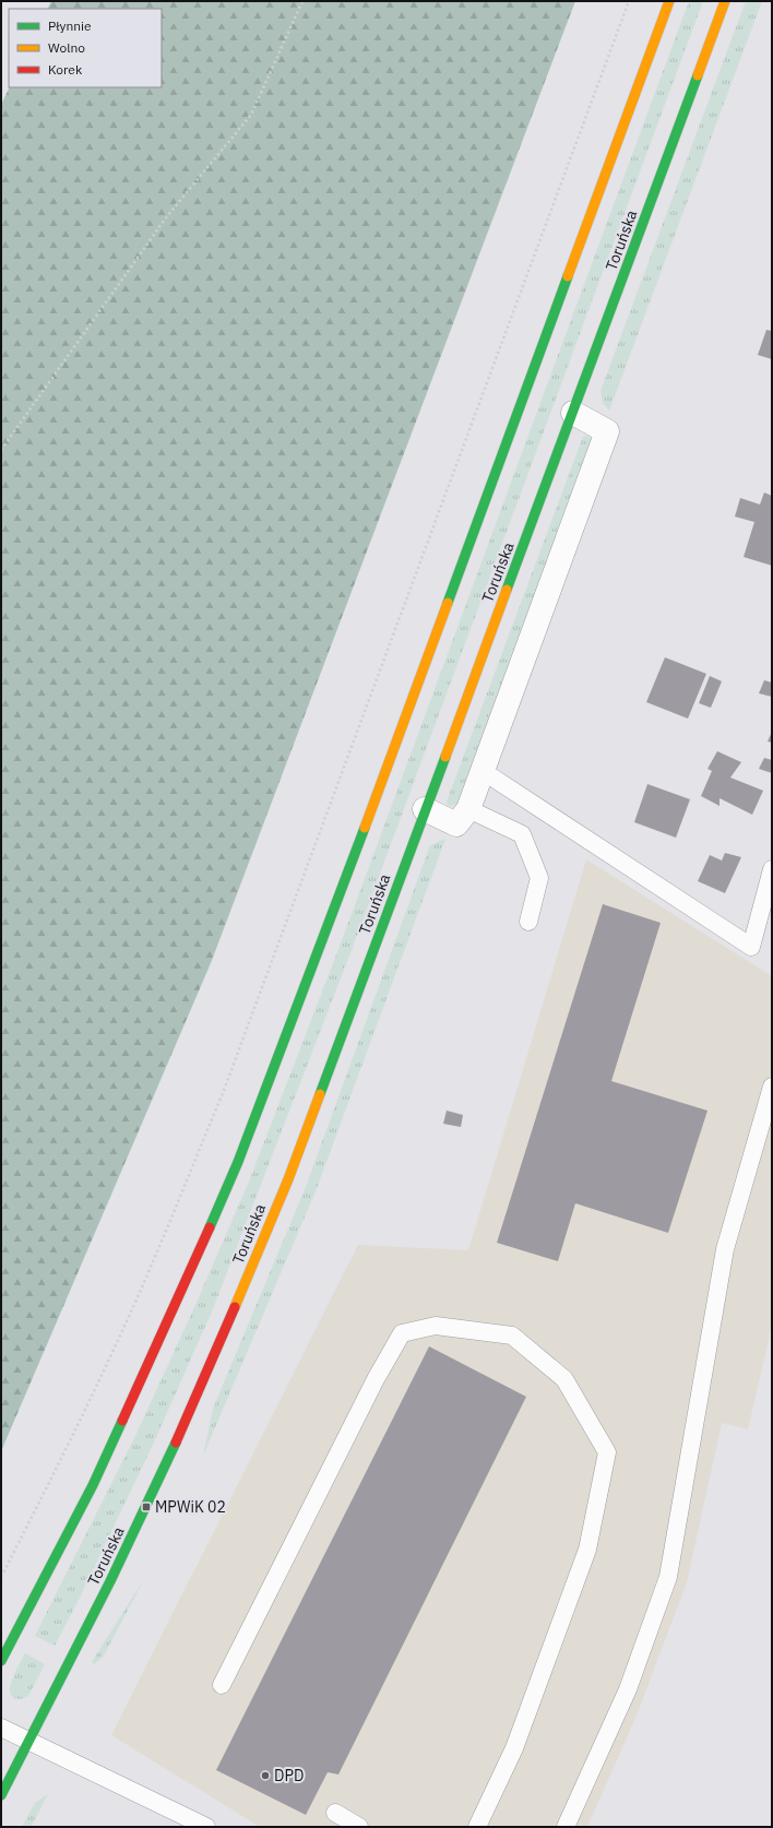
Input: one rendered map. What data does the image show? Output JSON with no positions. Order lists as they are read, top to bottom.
{
  "streets": {
    "main road": ["Toruńska"]
  },
  "places": {
    "transit": ["MPWiK 02"],
    "other": ["DPD"]
  },
  "legend": ["Płynnie", "Wolno", "Korek"]
}
